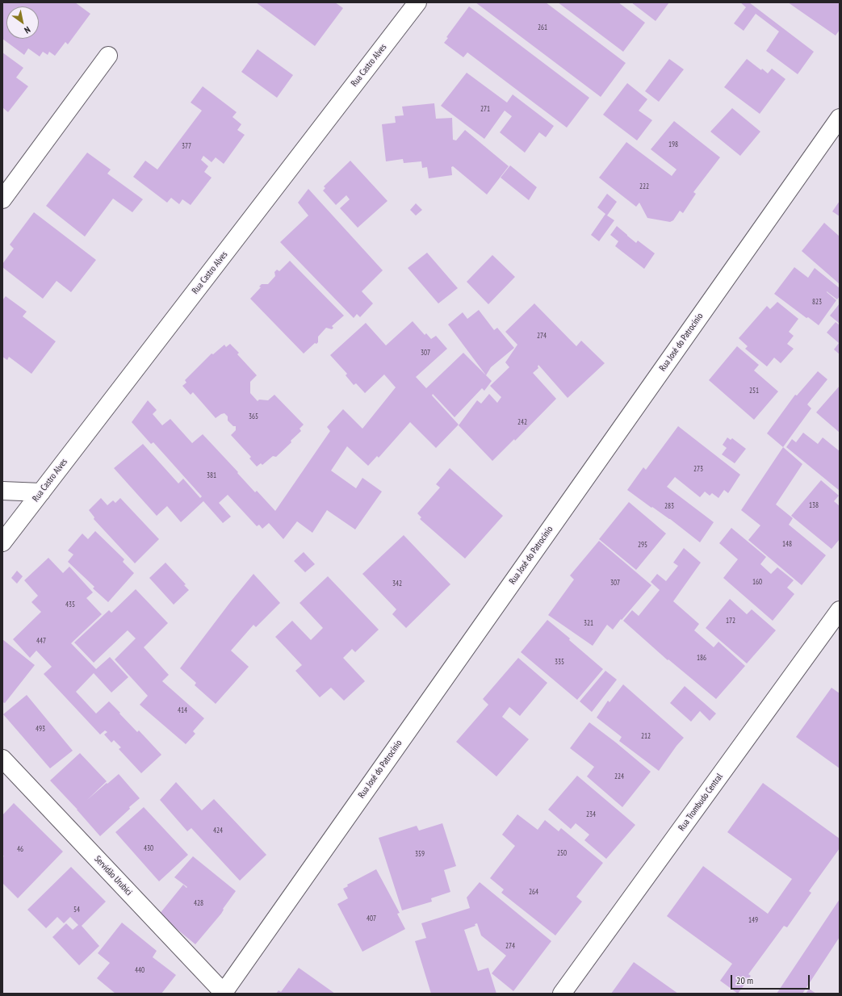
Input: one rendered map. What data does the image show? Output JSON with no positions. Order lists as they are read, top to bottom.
{
  "streets": {
    "street": [
      "Rua Castro Alves",
      "Rua José do Patrocínio",
      "Rua Trombudo Central",
      "Servidão Urubici"
    ]
  },
  "crossings": [
    ["Rua José do Patrocínio", "Servidão Urubici"]
  ],
  "house_numbers": [
    "261",
    "271",
    "198",
    "377",
    "222",
    "823",
    "274",
    "307",
    "251",
    "365",
    "242",
    "273",
    "381",
    "138",
    "283",
    "148",
    "295",
    "160",
    "307",
    "342",
    "435",
    "172",
    "321",
    "447",
    "186",
    "335",
    "414",
    "493",
    "212",
    "224",
    "234",
    "424",
    "430",
    "46",
    "250",
    "359",
    "264",
    "428",
    "54",
    "407",
    "149",
    "274",
    "440"
  ],
  "scale_bar": "20 m",
  "north": "bottom right"
}
